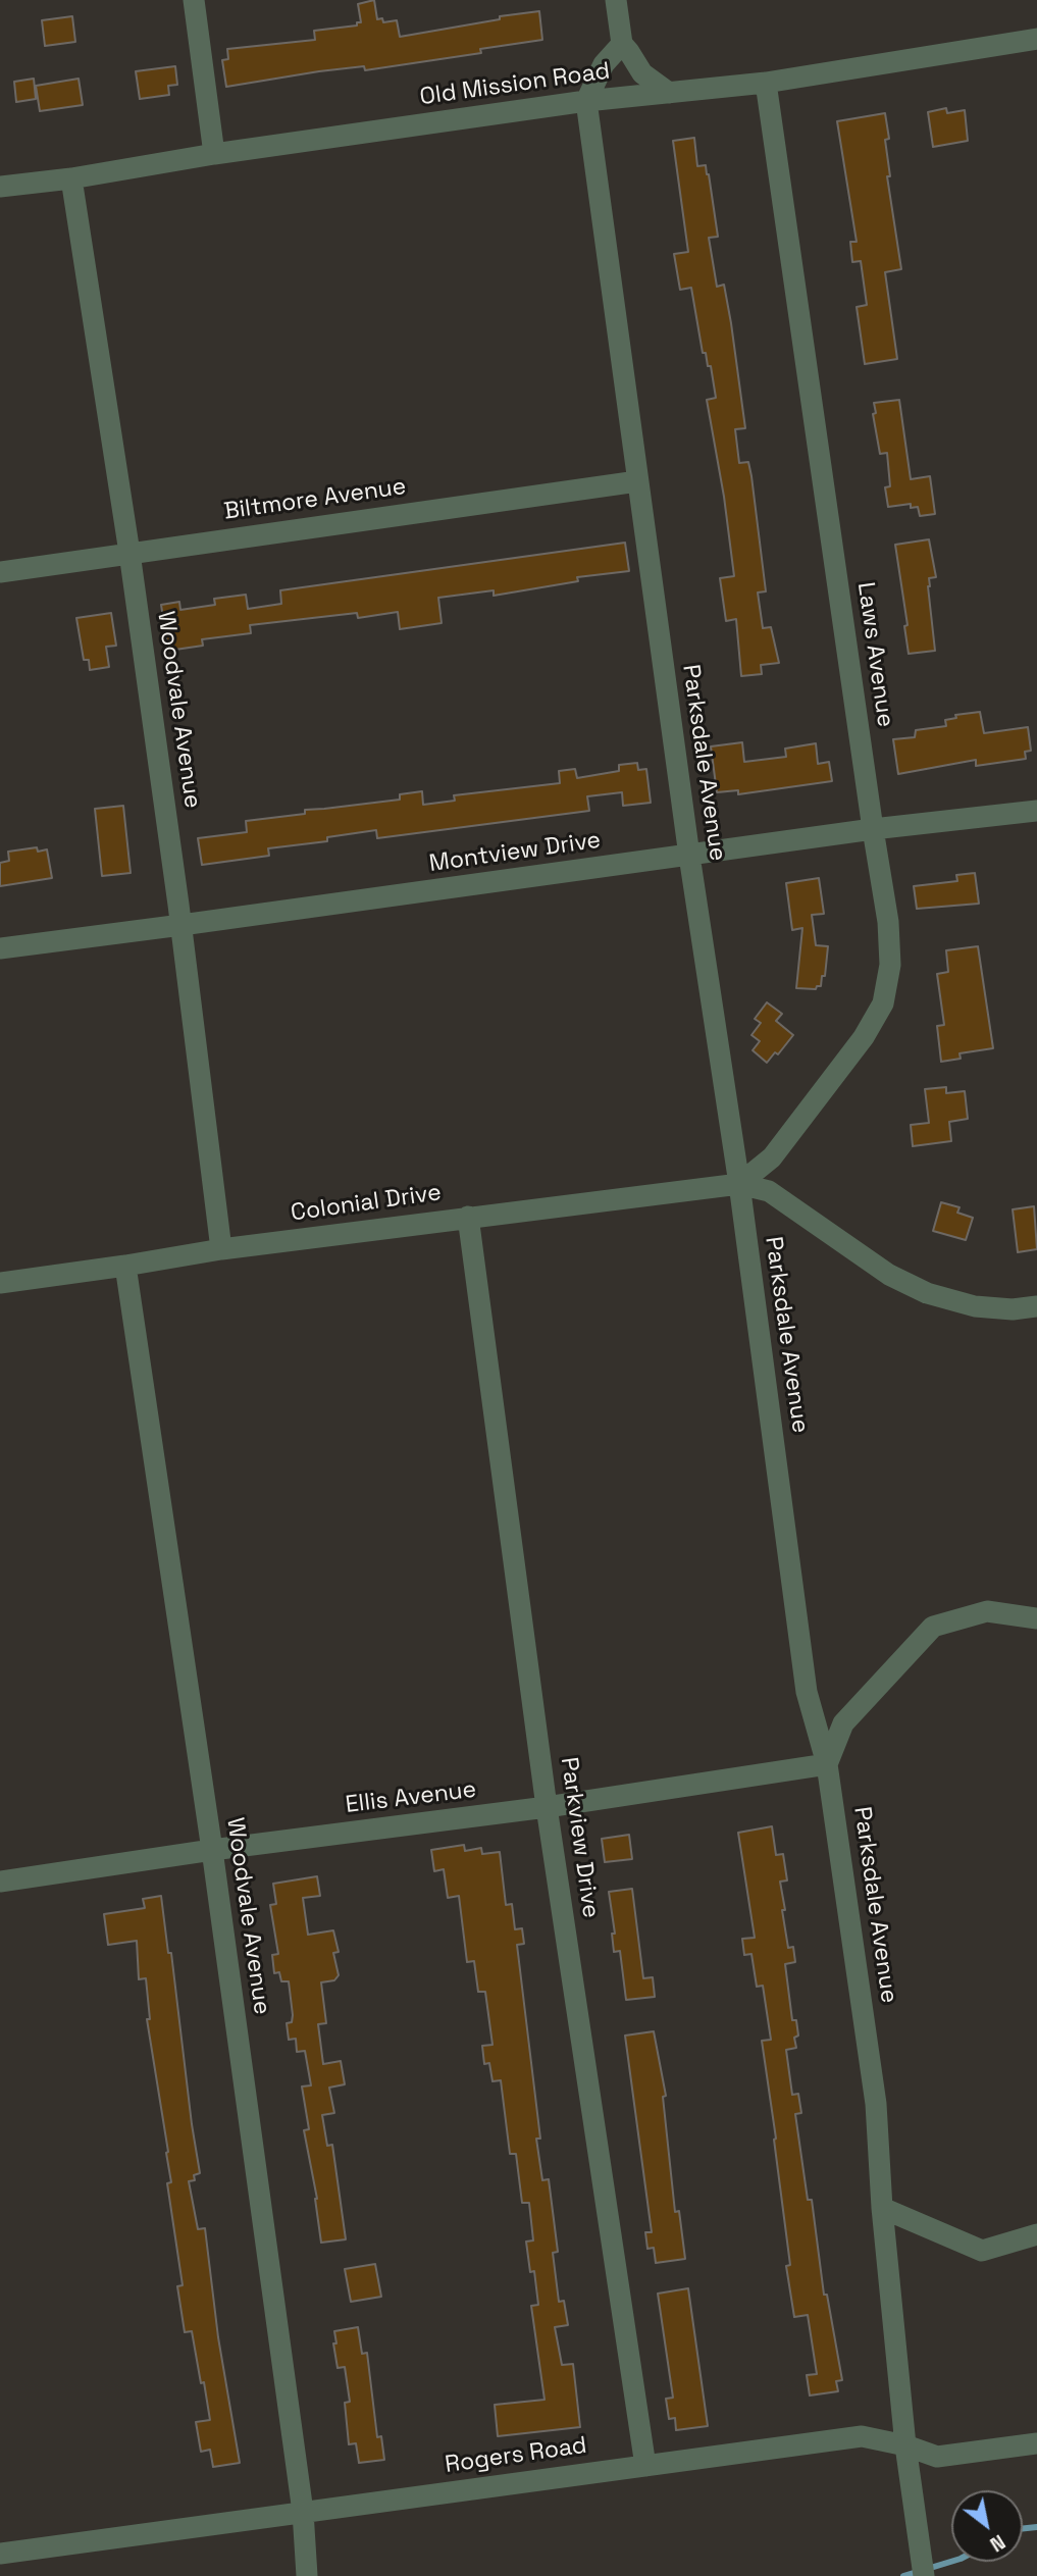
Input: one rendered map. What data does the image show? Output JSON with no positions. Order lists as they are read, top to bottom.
{
  "streets": {
    "street": [
      "Old Mission Road",
      "Biltmore Avenue",
      "Laws Avenue",
      "Woodvale Avenue",
      "Parksdale Avenue",
      "Montview Drive",
      "Colonial Drive",
      "Ellis Avenue",
      "Parkview Drive",
      "Rogers Road"
    ]
  },
  "crossings": [
    ["Old Mission Road", "Laws Avenue"],
    ["Old Mission Road", "Woodvale Avenue"],
    ["Old Mission Road", "Parksdale Avenue"],
    ["Biltmore Avenue", "Woodvale Avenue"],
    ["Biltmore Avenue", "Parksdale Avenue"],
    ["Laws Avenue", "Parksdale Avenue"],
    ["Laws Avenue", "Montview Drive"],
    ["Laws Avenue", "Colonial Drive"],
    ["Woodvale Avenue", "Montview Drive"],
    ["Woodvale Avenue", "Colonial Drive"],
    ["Woodvale Avenue", "Ellis Avenue"],
    ["Woodvale Avenue", "Rogers Road"],
    ["Parksdale Avenue", "Montview Drive"],
    ["Parksdale Avenue", "Colonial Drive"],
    ["Parksdale Avenue", "Ellis Avenue"],
    ["Parksdale Avenue", "Rogers Road"],
    ["Colonial Drive", "Parkview Drive"],
    ["Ellis Avenue", "Parkview Drive"],
    ["Parkview Drive", "Rogers Road"]
  ],
  "north": "bottom right"
}
